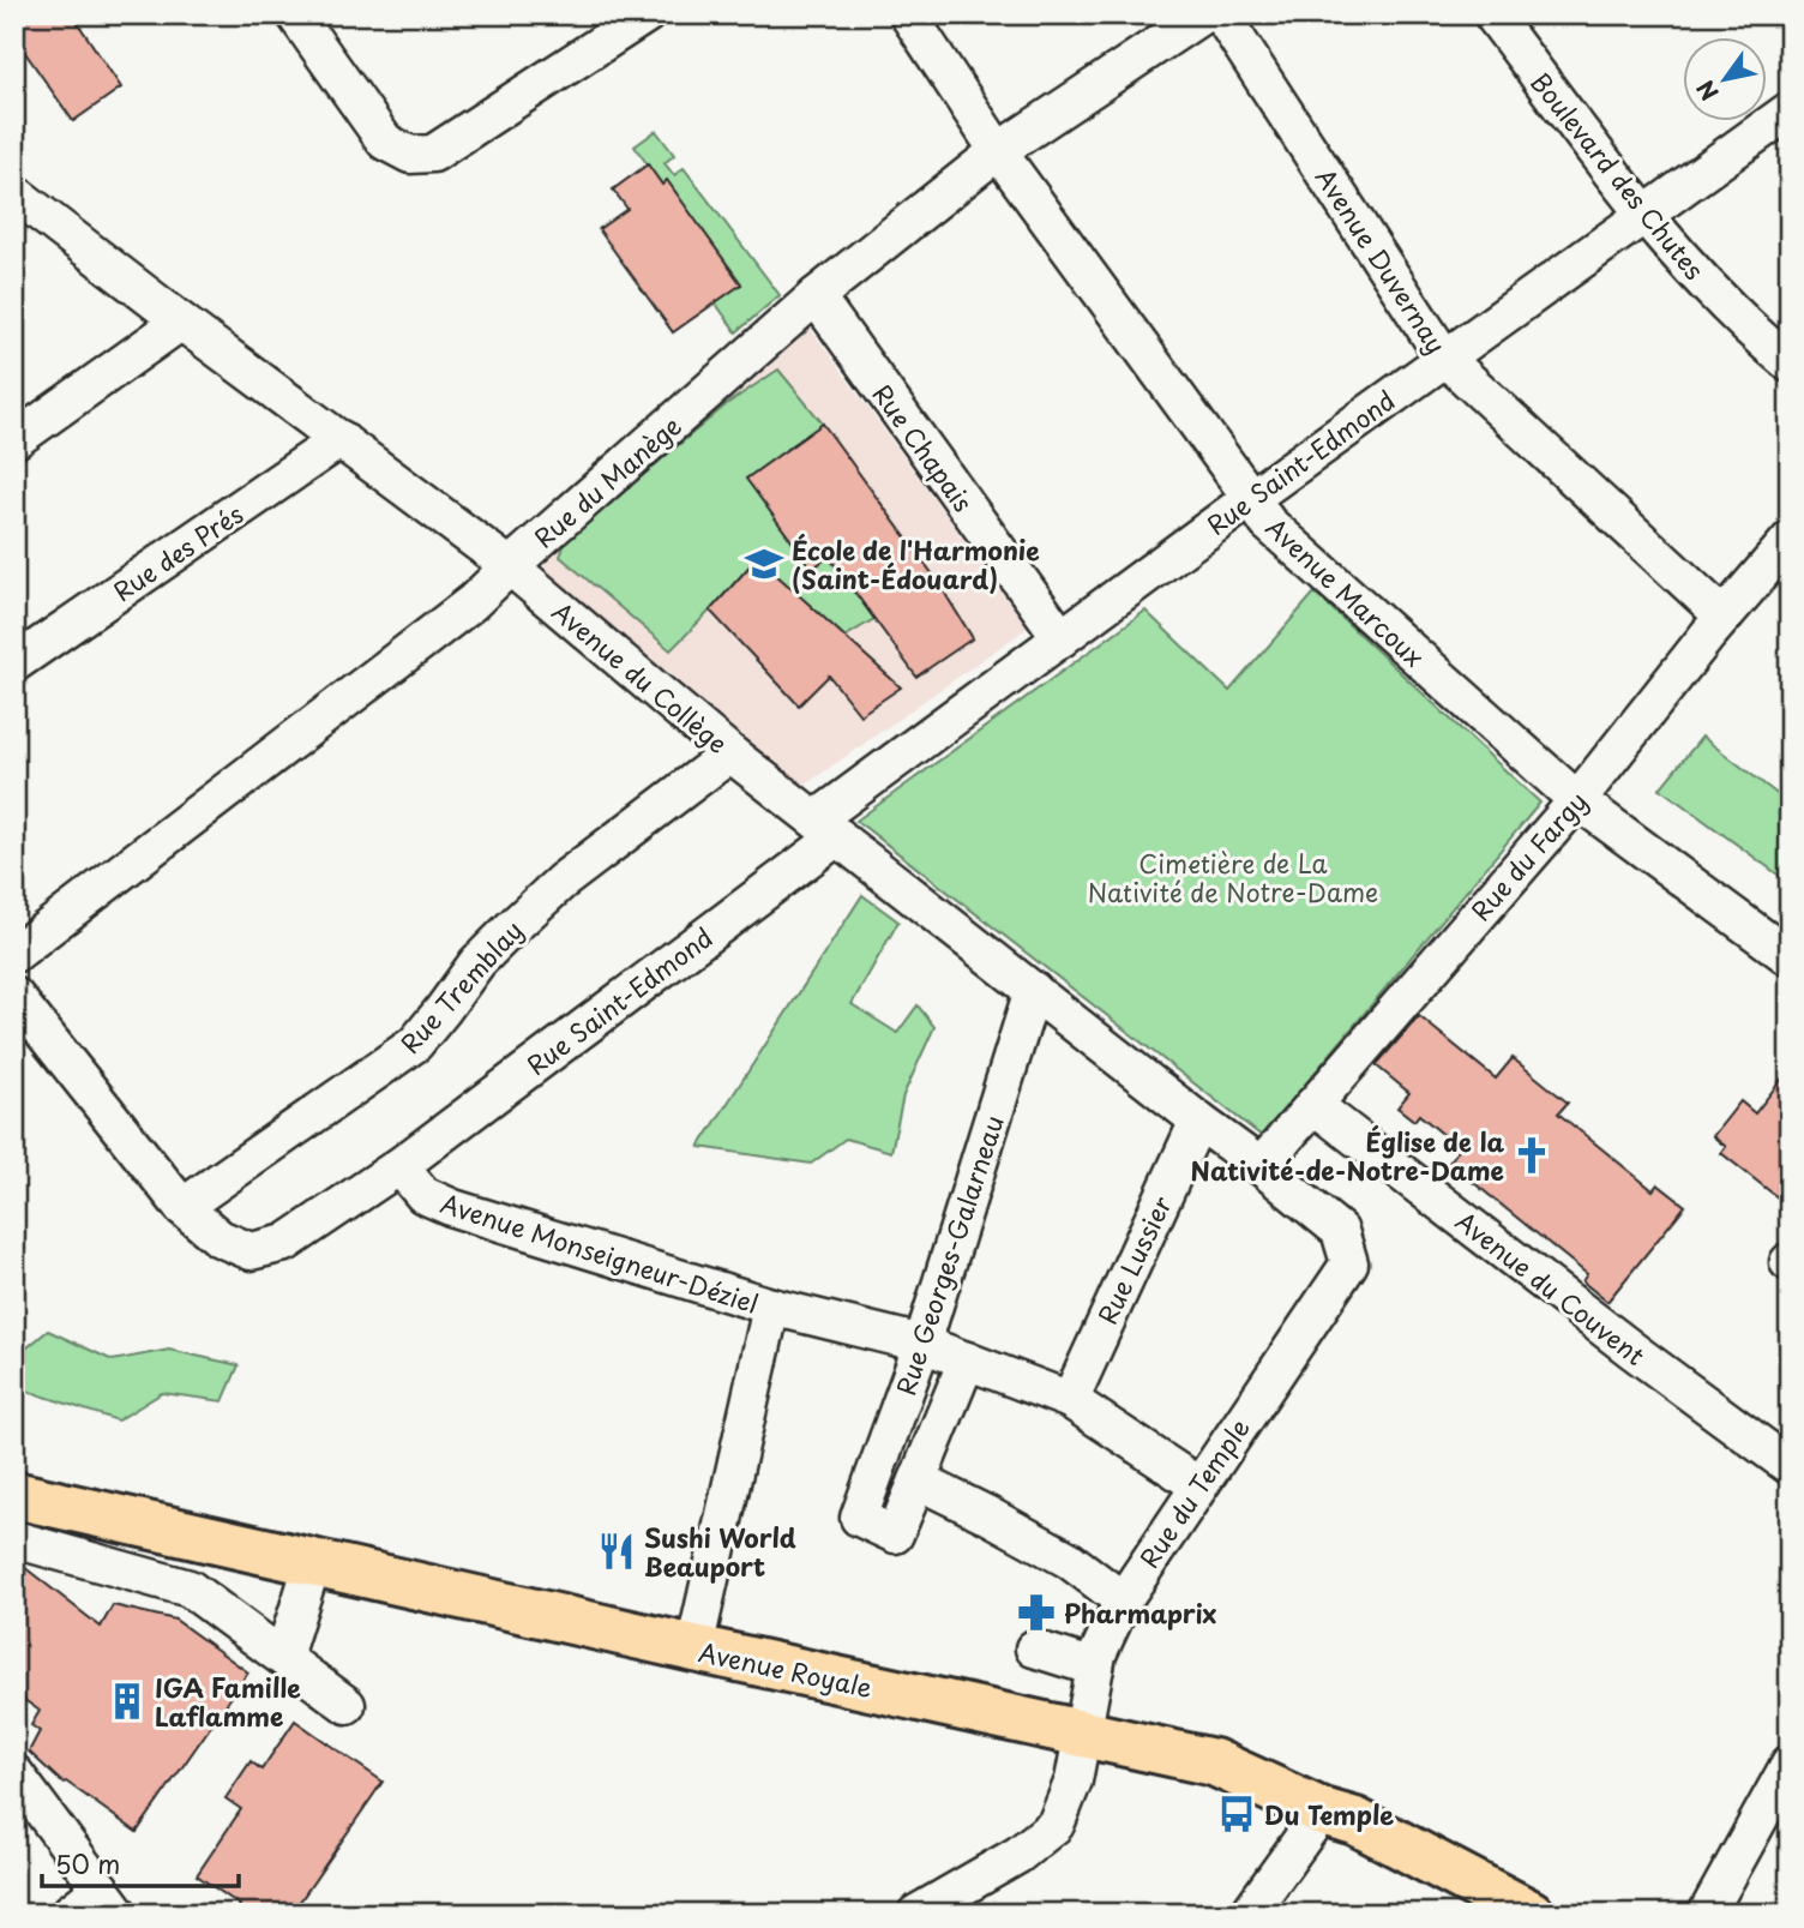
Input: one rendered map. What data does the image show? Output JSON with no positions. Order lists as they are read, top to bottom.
{
  "streets": {
    "main road": ["Avenue Royale"],
    "street": [
      "Boulevard des Chutes",
      "Avenue Duvernay",
      "Rue Chapais",
      "Rue Saint-Edmond",
      "Rue du Manège",
      "Rue des Prés",
      "Avenue Marcoux",
      "Avenue du Collège",
      "Rue du Fargy",
      "Rue Tremblay",
      "Avenue Monseigneur-Déziel",
      "Rue Georges-Galarneau",
      "Rue Lussier",
      "Avenue du Couvent",
      "Rue du Temple"
    ]
  },
  "crossings": [
    ["Boulevard des Chutes", "Rue Saint-Edmond"],
    ["Avenue Duvernay", "Rue Saint-Edmond"],
    ["Avenue Duvernay", "Rue du Fargy"],
    ["Rue Chapais", "Rue Saint-Edmond"],
    ["Rue Chapais", "Rue du Manège"],
    ["Rue Saint-Edmond", "Avenue Marcoux"],
    ["Rue Saint-Edmond", "Avenue du Collège"],
    ["Rue Saint-Edmond", "Avenue Monseigneur-Déziel"],
    ["Rue du Manège", "Avenue Marcoux"],
    ["Rue du Manège", "Avenue du Collège"],
    ["Rue des Prés", "Avenue du Collège"],
    ["Avenue Marcoux", "Rue du Fargy"],
    ["Avenue du Collège", "Rue du Fargy"],
    ["Avenue du Collège", "Rue Tremblay"],
    ["Avenue du Collège", "Rue Georges-Galarneau"],
    ["Avenue du Collège", "Rue Lussier"],
    ["Avenue du Collège", "Rue du Temple"],
    ["Rue du Fargy", "Avenue du Couvent"],
    ["Avenue Monseigneur-Déziel", "Rue Georges-Galarneau"],
    ["Avenue Monseigneur-Déziel", "Rue Lussier"],
    ["Avenue Monseigneur-Déziel", "Rue du Temple"],
    ["Rue du Temple", "Avenue Royale"]
  ],
  "parks": ["Cimetière de La Nativité de Notre-Dame"],
  "places": {
    "school or university": ["École de l'Harmonie (Saint-Édouard)"],
    "church": ["Église de la Nativité-de-Notre-Dame"],
    "restaurant": ["Sushi World Beauport"],
    "pharmacy": ["Pharmaprix"],
    "building": ["IGA Famille Laflamme"],
    "bus stop": ["Du Temple"]
  },
  "scale_bar": "50 m",
  "north": "bottom left"
}
